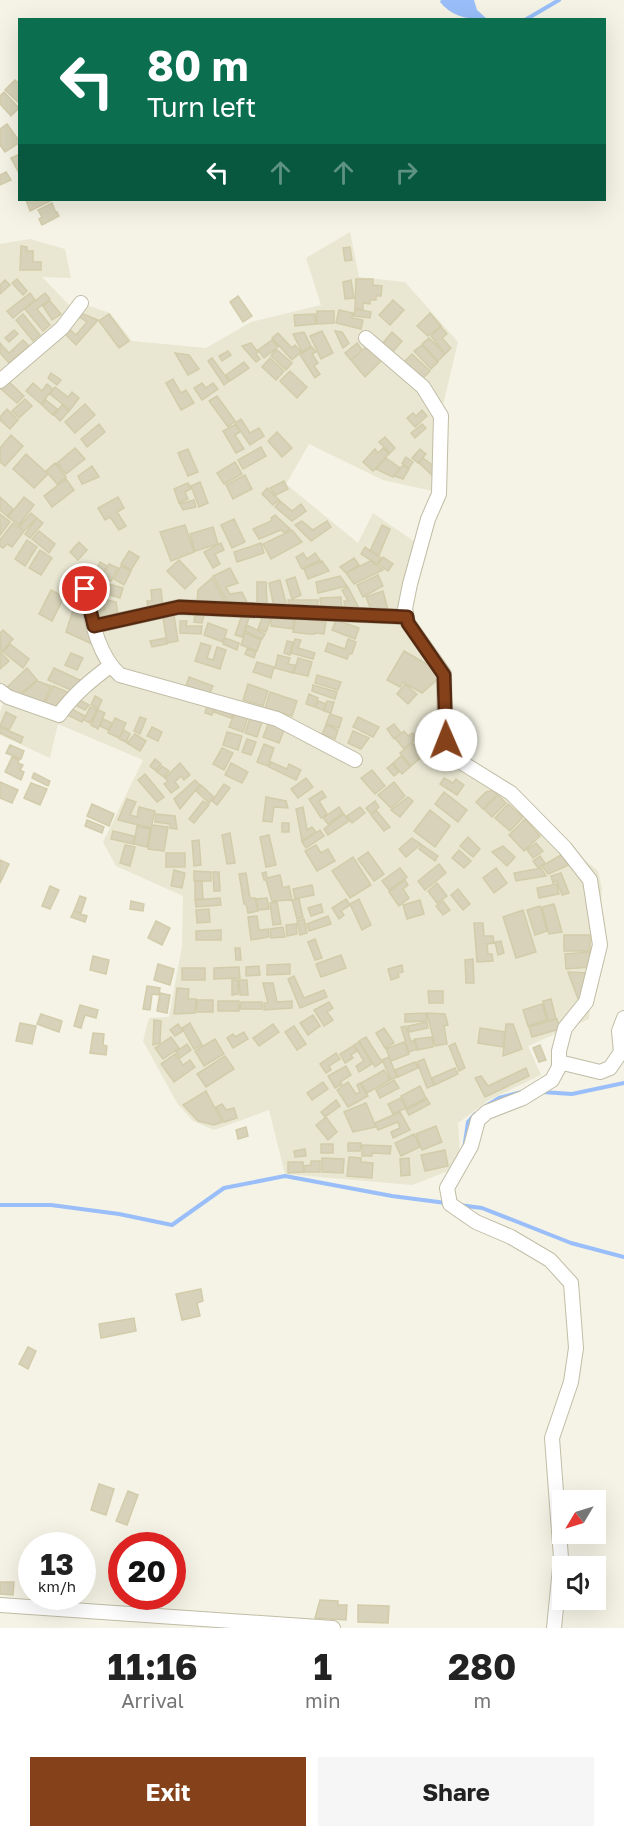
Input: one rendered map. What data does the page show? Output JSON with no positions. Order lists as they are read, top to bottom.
{
  "north": "bottom left",
  "page": {
    "turn": ["80 m", "Turn left"],
    "speed": "13 km/h",
    "limit": "20",
    "eta": [
      "11:16",
      "Arrival",
      "1",
      "min",
      "280",
      "m"
    ],
    "buttons": ["Exit", "Share"]
  }
}
